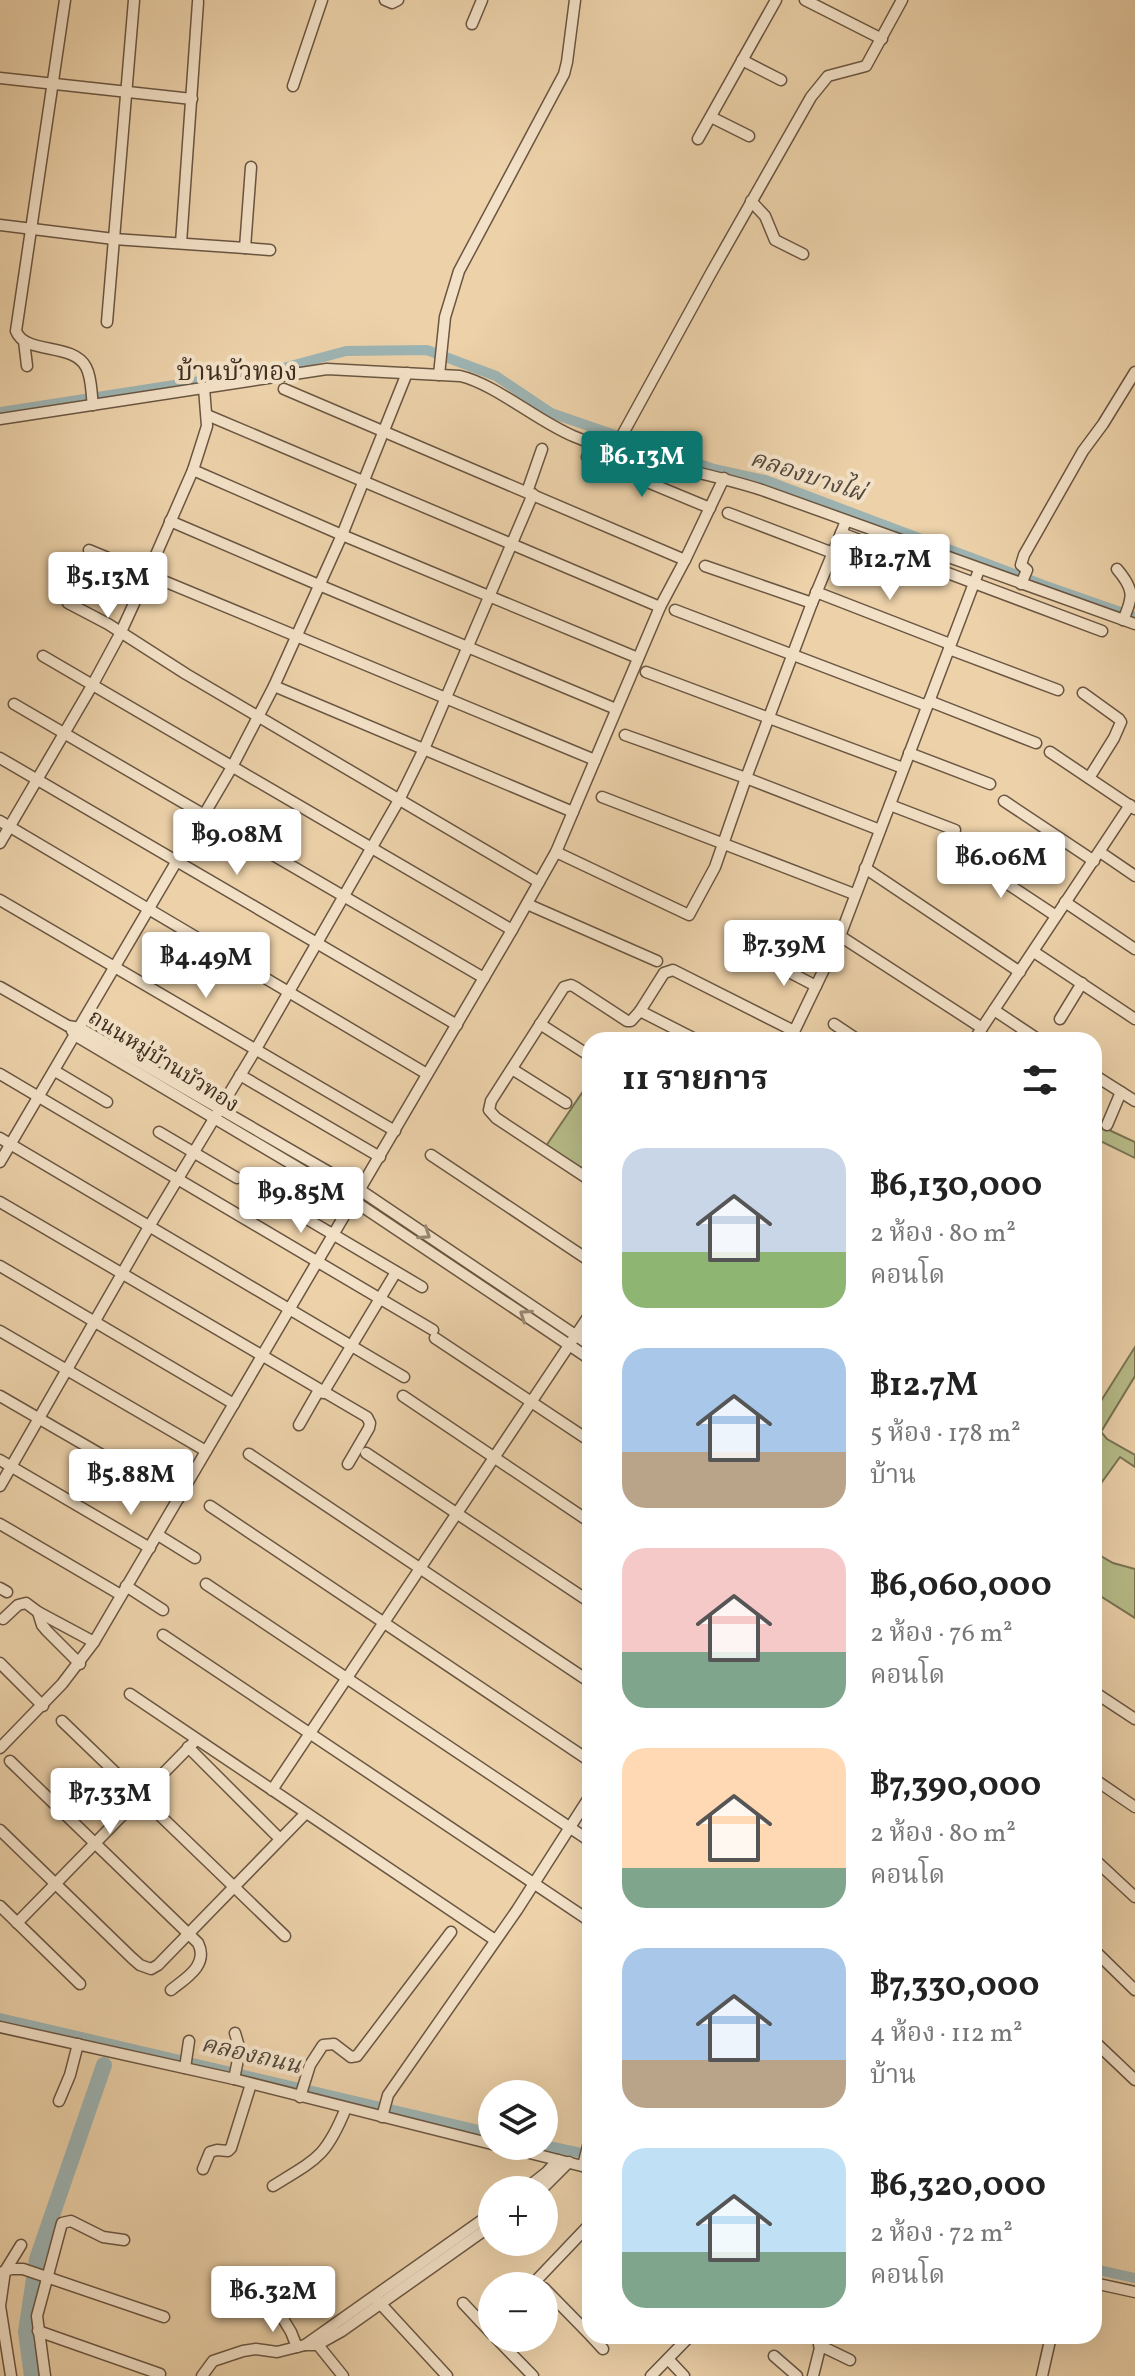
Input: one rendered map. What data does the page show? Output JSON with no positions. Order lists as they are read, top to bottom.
{
  "streets": {
    "street": ["ถนนหมู่บ้านบัวทอง"]
  },
  "districts": ["บ้านบัวทอง"],
  "water": ["คลองบางไผ่", "คลองถนน"],
  "page": {
    "price": [
      "฿6.13M",
      "฿12.7M",
      "฿5.13M",
      "฿9.08M",
      "฿6.06M",
      "฿7.39M",
      "฿4.49M",
      "฿9.85M",
      "฿5.88M",
      "฿7.33M",
      "฿6.32M"
    ],
    "heading": "11 รายการ",
    "list": [
      {
        "name": "฿6,130,000",
        "note": "2 ห้อง · 80 m² · คอนโด"
      },
      {
        "name": "฿12.7M",
        "note": "5 ห้อง · 178 m² · บ้าน"
      },
      {
        "name": "฿6,060,000",
        "note": "2 ห้อง · 76 m² · คอนโด"
      },
      {
        "name": "฿7,390,000",
        "note": "2 ห้อง · 80 m² · คอนโด"
      },
      {
        "name": "฿7,330,000",
        "note": "4 ห้อง · 112 m² · บ้าน"
      },
      {
        "name": "฿6,320,000",
        "note": "2 ห้อง · 72 m² · คอนโด"
      }
    ],
    "map_buttons": ["+", "−"]
  }
}
